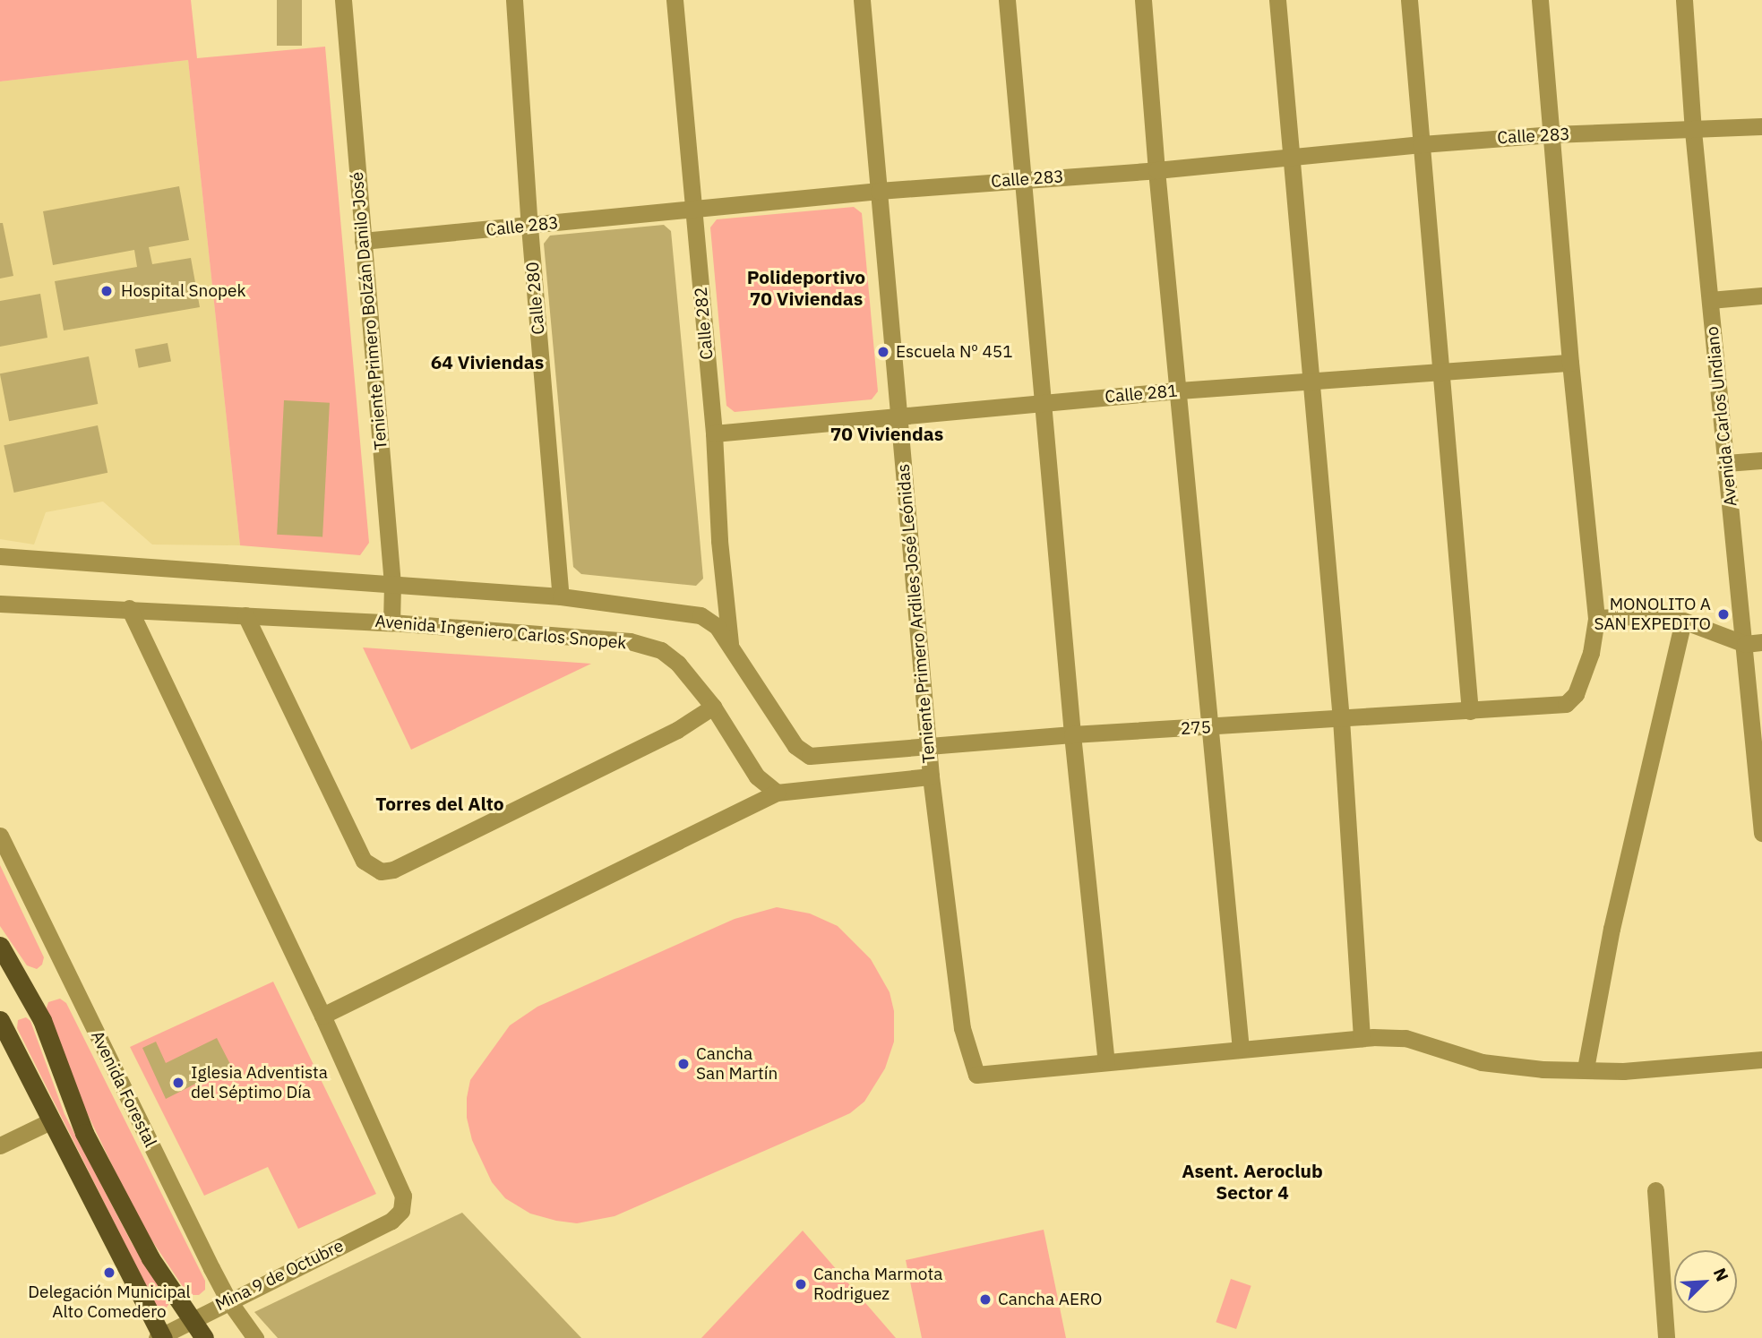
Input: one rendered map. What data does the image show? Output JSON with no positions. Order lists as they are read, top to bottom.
{
  "streets": {
    "street": [
      "Calle 283",
      "Calle 280",
      "Teniente Primero Bolzán Danilo José",
      "Calle 282",
      "Calle 281",
      "Avenida Carlos Undiano",
      "Teniente Primero Ardiles José Leónidas",
      "Avenida Ingeniero Carlos Snopek",
      "275",
      "Avenida Forestal",
      "Mina 9 de Octubre"
    ]
  },
  "crossings": [
    ["Calle 283", "Calle 280"],
    ["Calle 283", "Teniente Primero Bolzán Danilo José"],
    ["Calle 283", "Calle 282"],
    ["Calle 283", "Avenida Carlos Undiano"],
    ["Calle 283", "Teniente Primero Ardiles José Leónidas"],
    ["Teniente Primero Bolzán Danilo José", "Avenida Ingeniero Carlos Snopek"],
    ["Calle 282", "Calle 281"],
    ["Calle 282", "275"],
    ["Calle 281", "Teniente Primero Ardiles José Leónidas"],
    ["Teniente Primero Ardiles José Leónidas", "275"],
    ["Avenida Forestal", "Mina 9 de Octubre"]
  ],
  "districts": [
    "Polideportivo 70 Viviendas",
    "64 Viviendas",
    "70 Viviendas",
    "Torres del Alto",
    "Asent. Aeroclub Sector 4"
  ],
  "places": [
    "Hospital Snopek",
    "Escuela Nº 451",
    "MONOLITO A SAN EXPEDITO",
    "Cancha San Martín",
    "Iglesia Adventista del Séptimo Día",
    "Delegación Municipal Alto Comedero",
    "Cancha Marmota Rodriguez",
    "Cancha AERO"
  ],
  "north": "top right"
}
